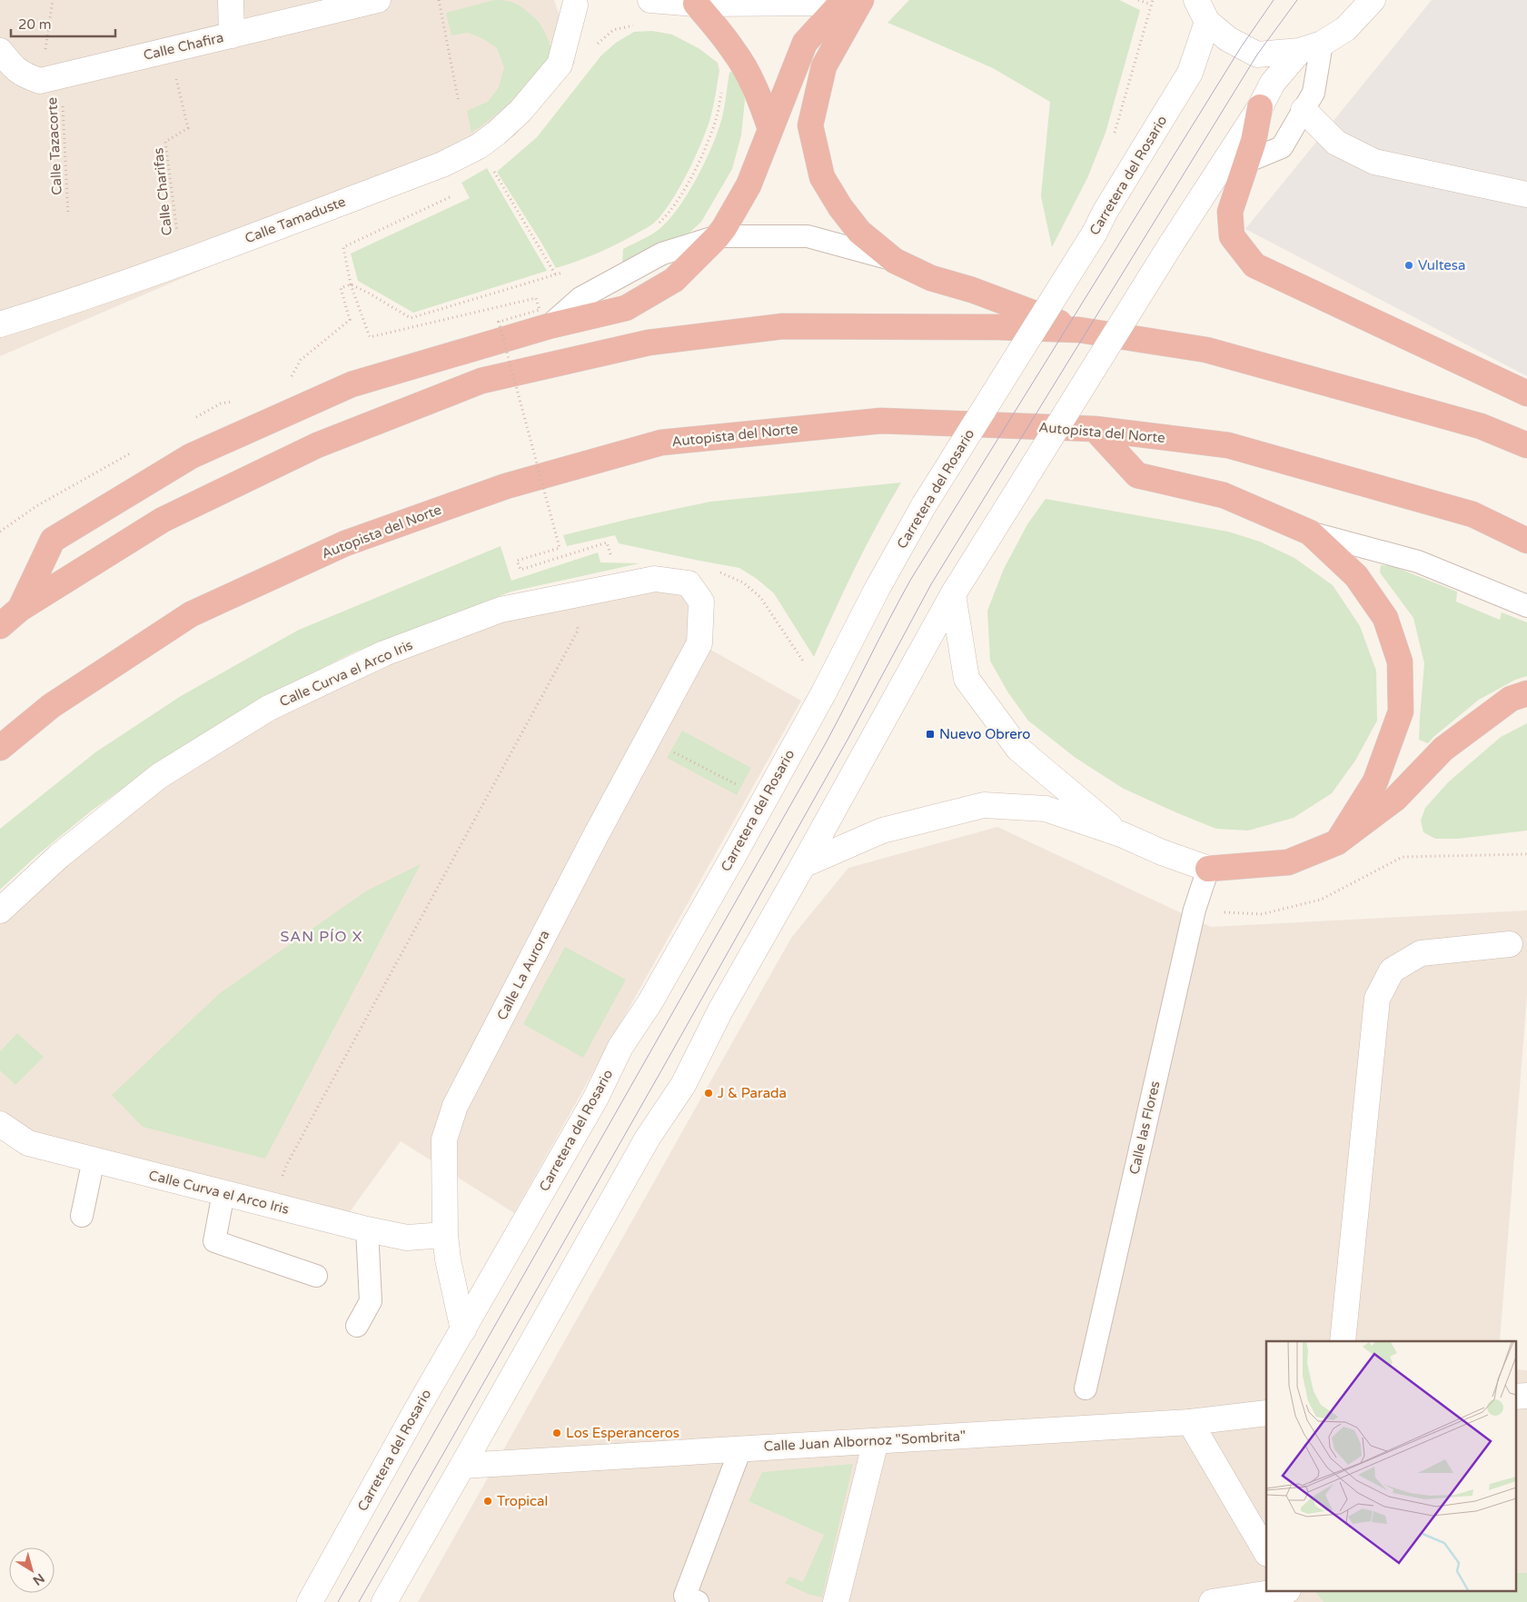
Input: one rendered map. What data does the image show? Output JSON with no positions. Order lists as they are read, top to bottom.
{
  "streets": {
    "highway": ["Autopista del Norte"],
    "street": [
      "Calle Chafira",
      "Carretera del Rosario",
      "Calle Tamaduste",
      "Calle Curva el Arco Iris",
      "Calle La Aurora",
      "Calle Juan Albornoz \"Sombrita\""
    ],
    "lane": ["Calle las Flores"],
    "path": ["Calle Tazacorte", "Calle Charifas"]
  },
  "crossings": [
    ["Calle Chafira", "Calle Tazacorte"],
    ["Calle Chafira", "Calle Charifas"],
    ["Carretera del Rosario", "Calle La Aurora"],
    ["Calle Charifas", "Calle Tamaduste"],
    ["Calle Curva el Arco Iris", "Calle La Aurora"]
  ],
  "districts": ["SAN PÍO X"],
  "places": {
    "other": [
      "Vultesa",
      "J & Parada",
      "Los Esperanceros",
      "Tropical"
    ],
    "transit": ["Nuevo Obrero"]
  },
  "scale_bar": "20 m",
  "north": "bottom right"
}
